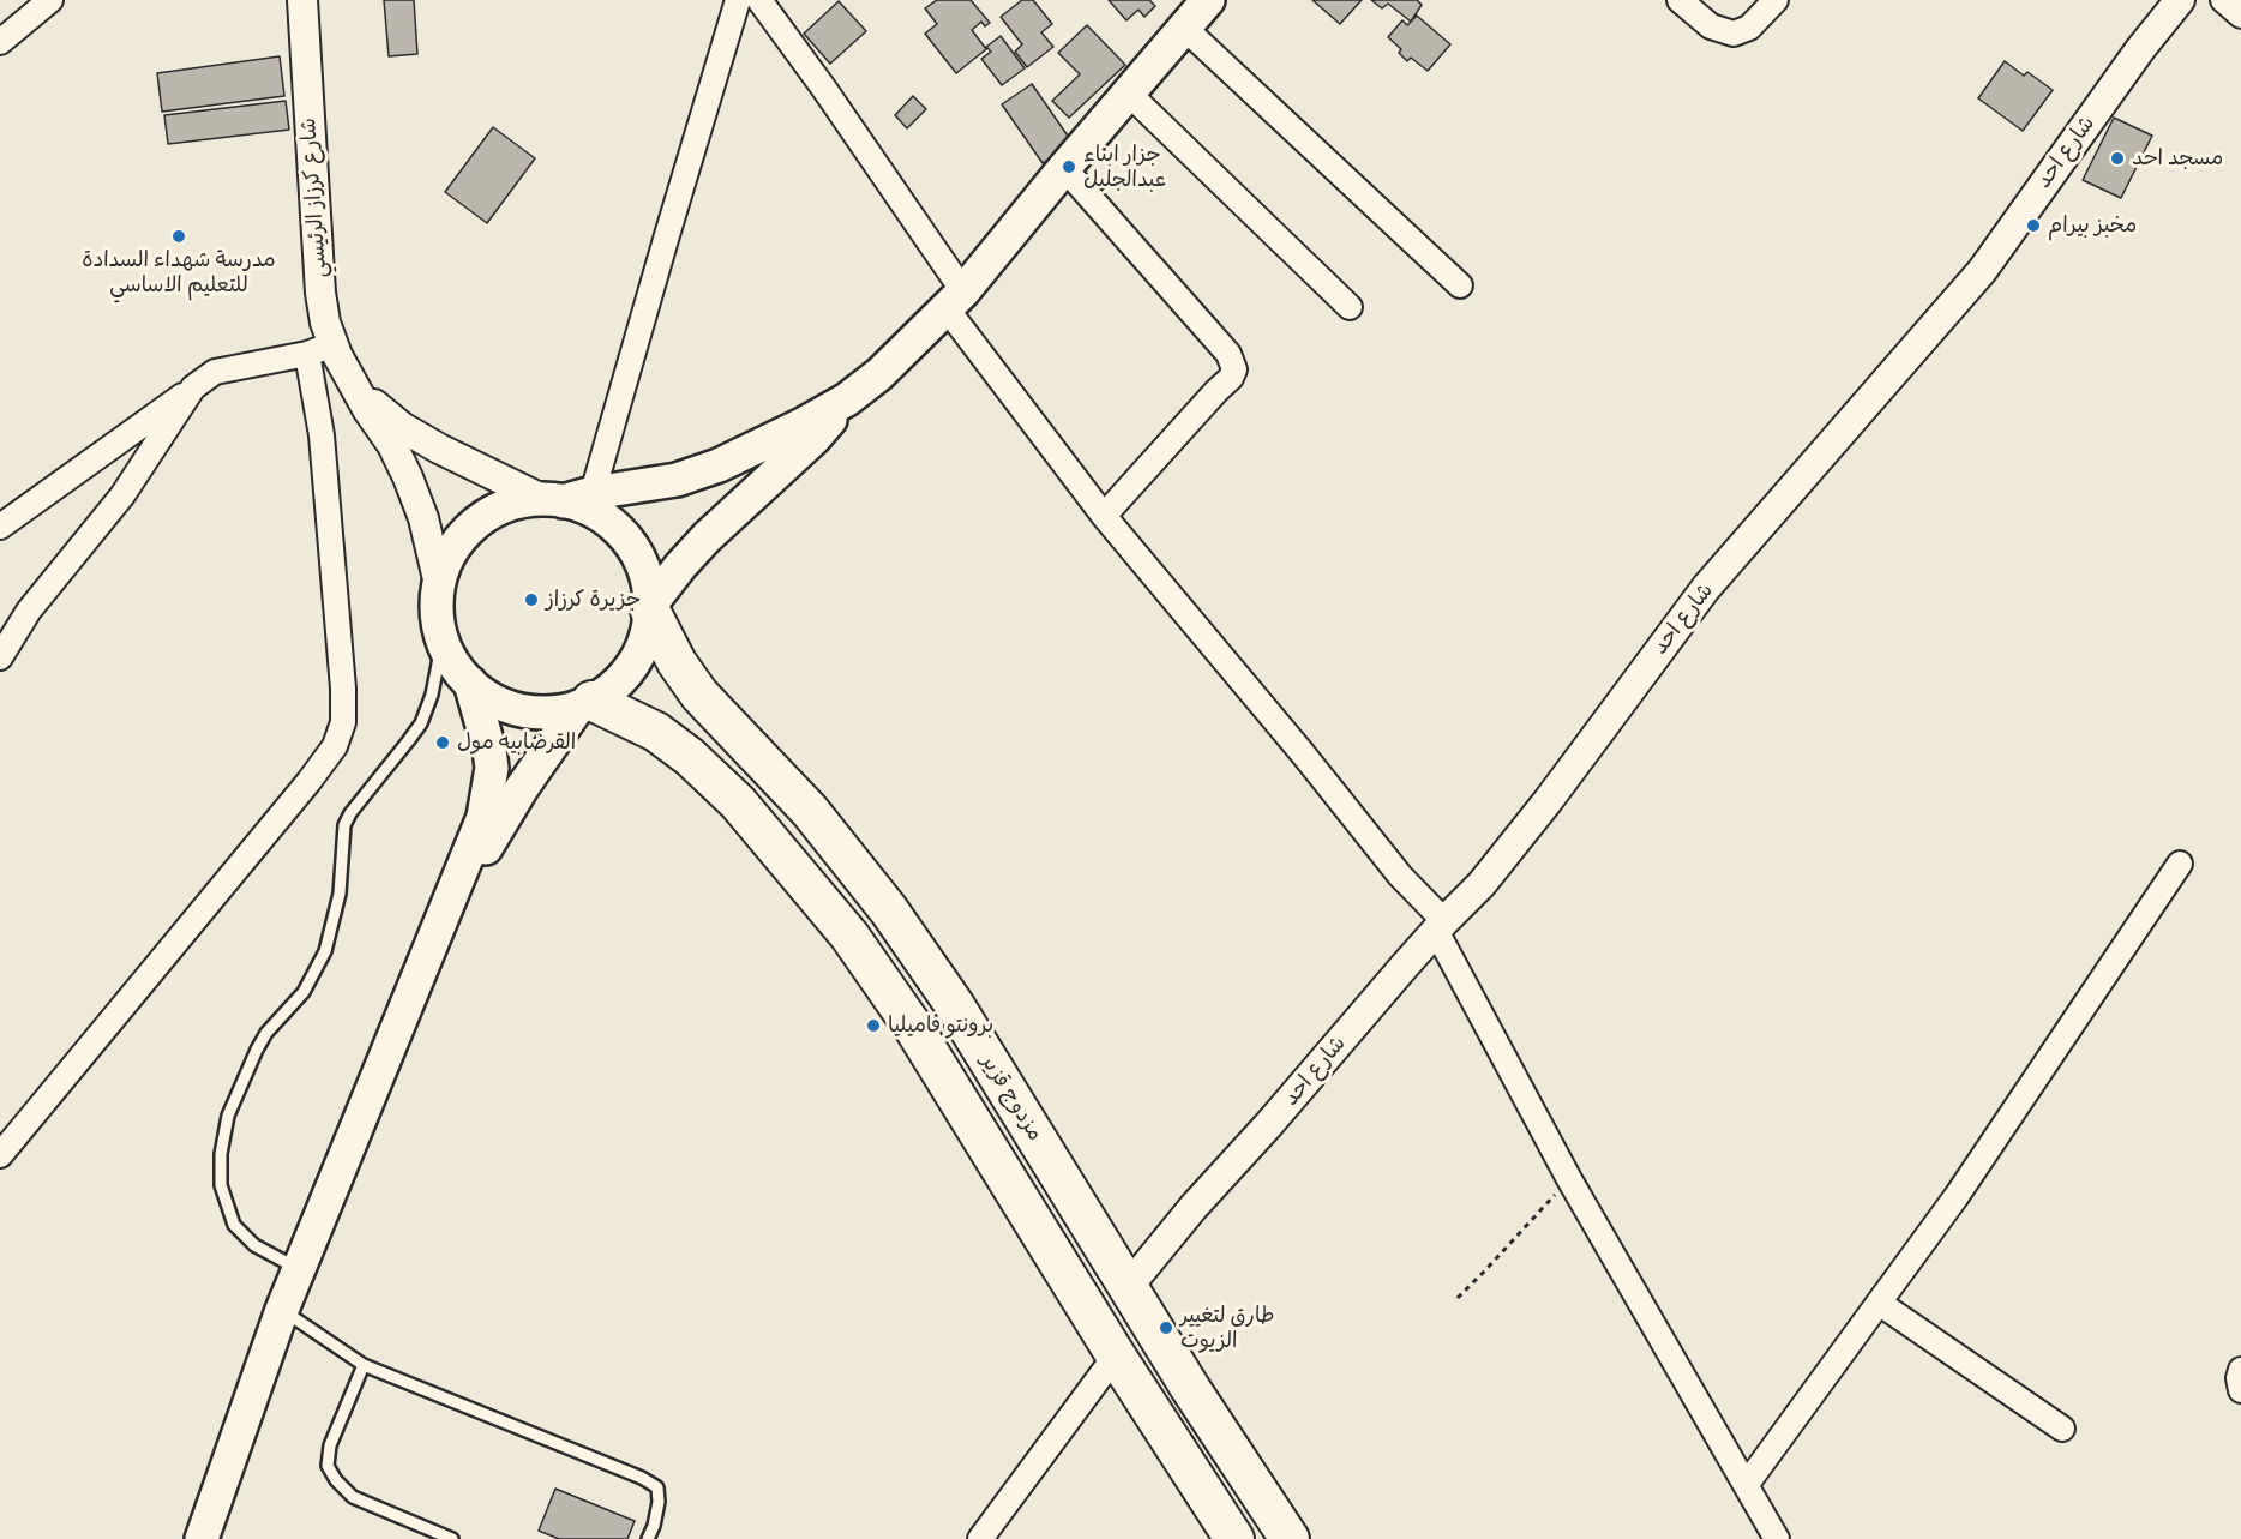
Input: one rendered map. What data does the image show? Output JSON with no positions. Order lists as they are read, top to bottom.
{
  "streets": {
    "main road": ["مزدوج قزير"],
    "street": ["شارع احد", "شارع كرزاز الرئيسي"]
  },
  "crossings": [
    ["شارع احد", "مزدوج قزير"],
    ["شارع كرزاز الرئيسي", "مزدوج قزير"]
  ],
  "places": [
    "مسجد احد",
    "جزار ابناء عبدالجليل",
    "مخبز بيرام",
    "مدرسة شهداء السدادة للتعليم الاساسي",
    "جزيرة كرزاز",
    "القرضابيه مول",
    "برونتو فاميليا",
    "طارق لتغيير الزيوت"
  ]
}
